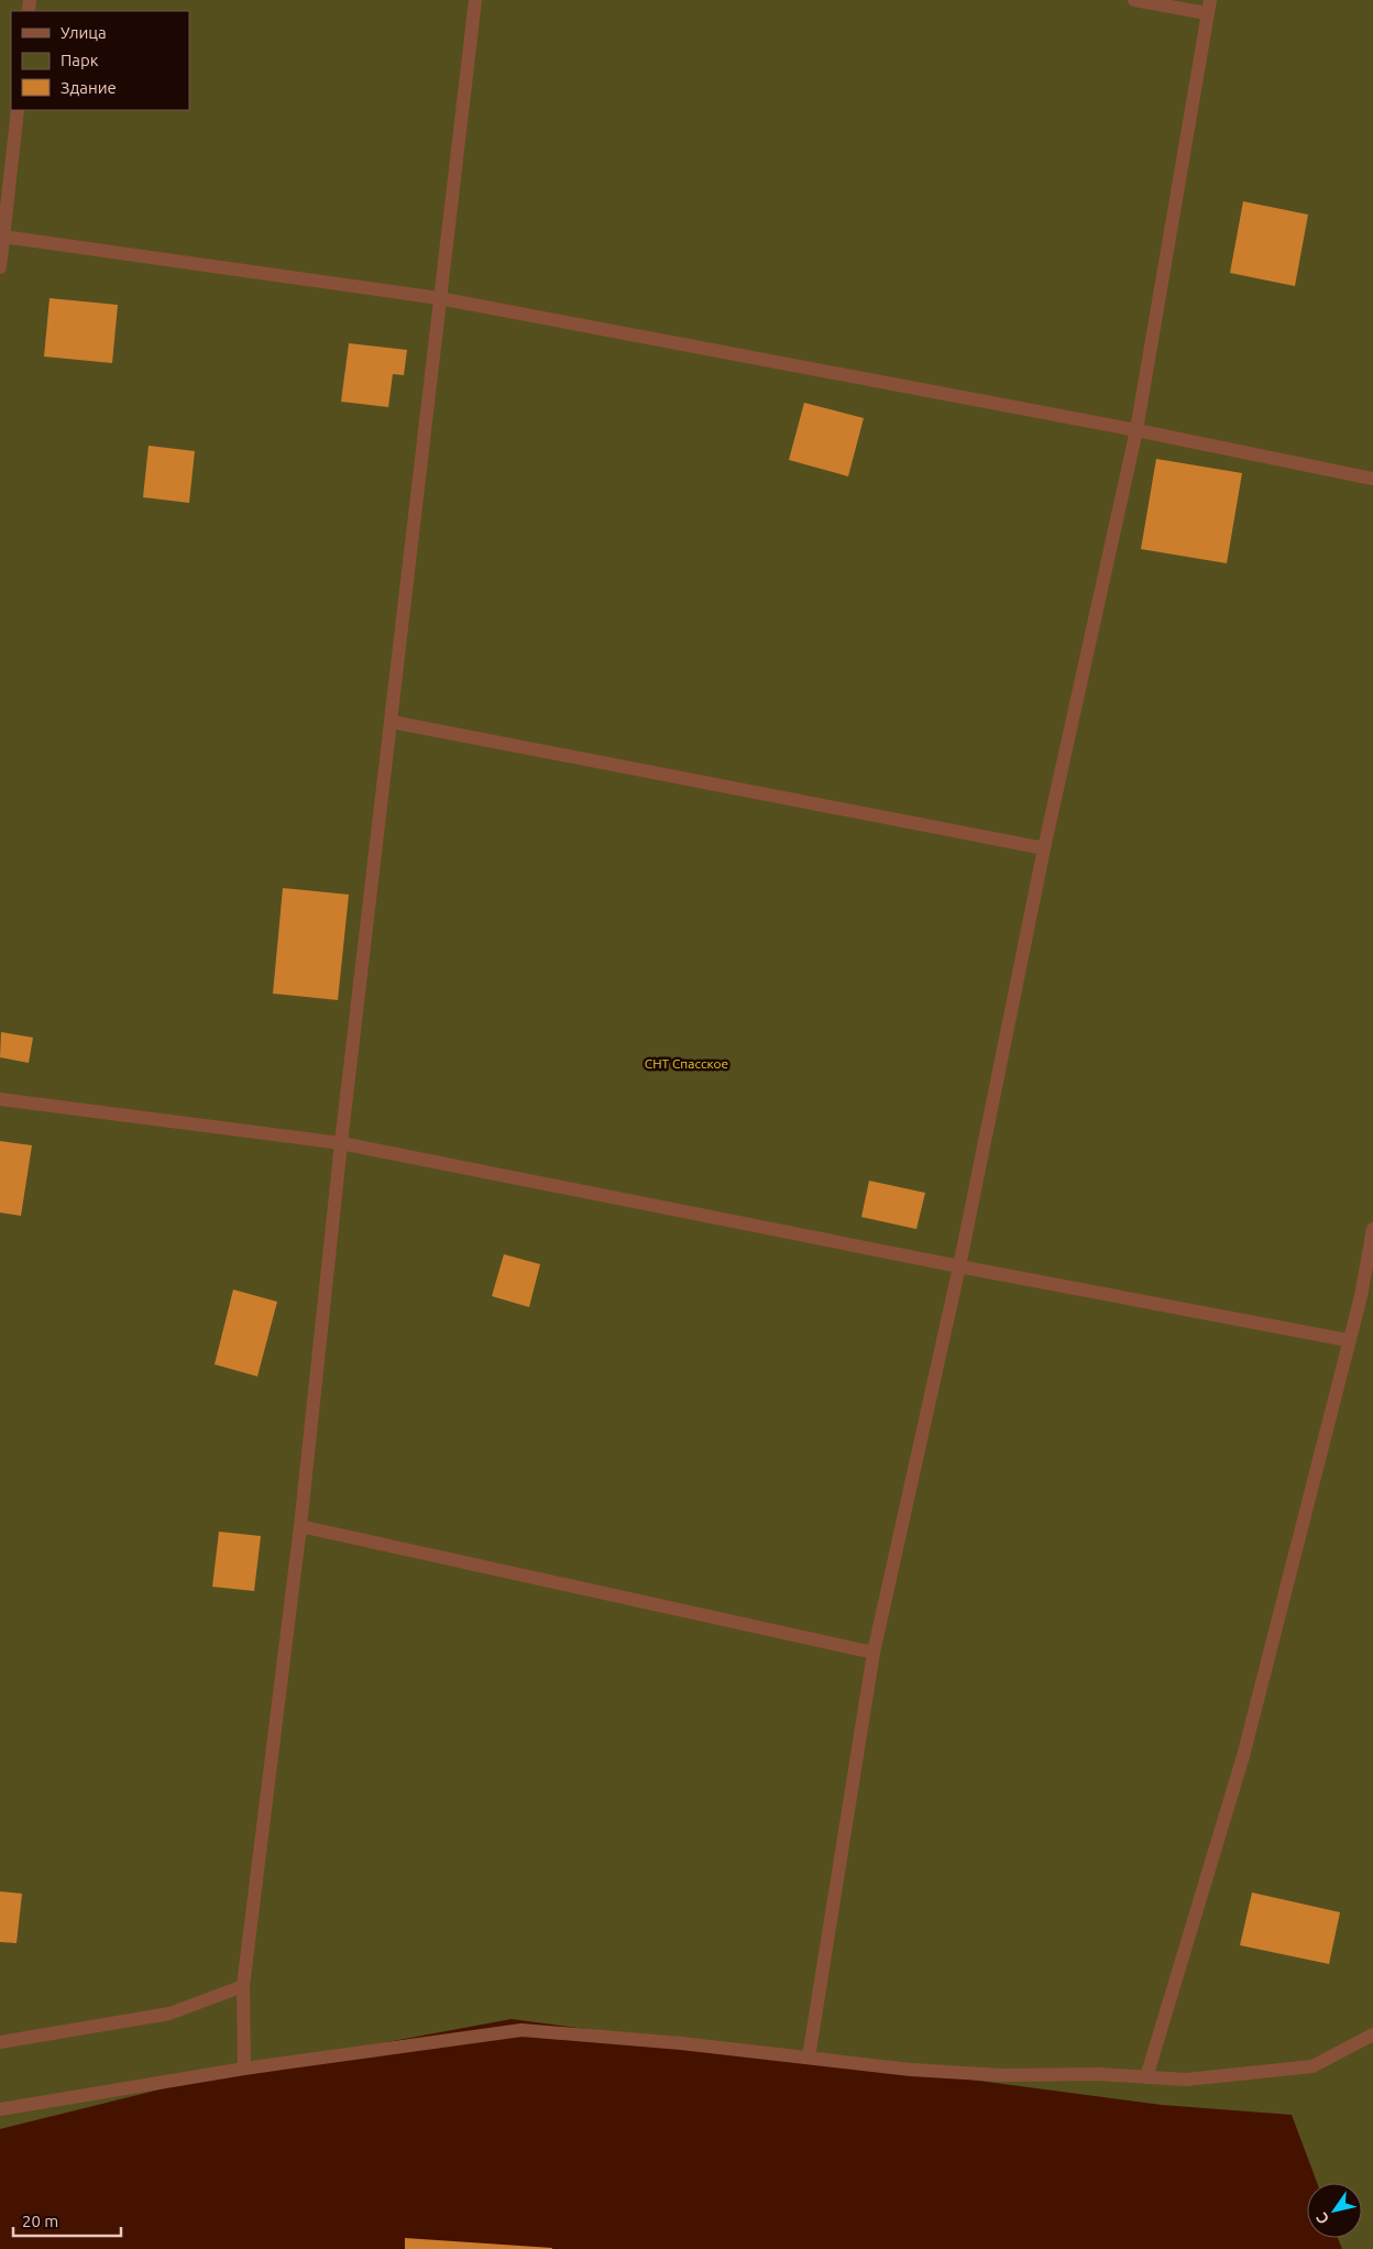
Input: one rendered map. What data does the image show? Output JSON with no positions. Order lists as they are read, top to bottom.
{
  "parks": ["СНТ Спасское"],
  "legend": ["Улица", "Парк", "Здание"],
  "scale_bar": "20 m",
  "north": "bottom left"
}
